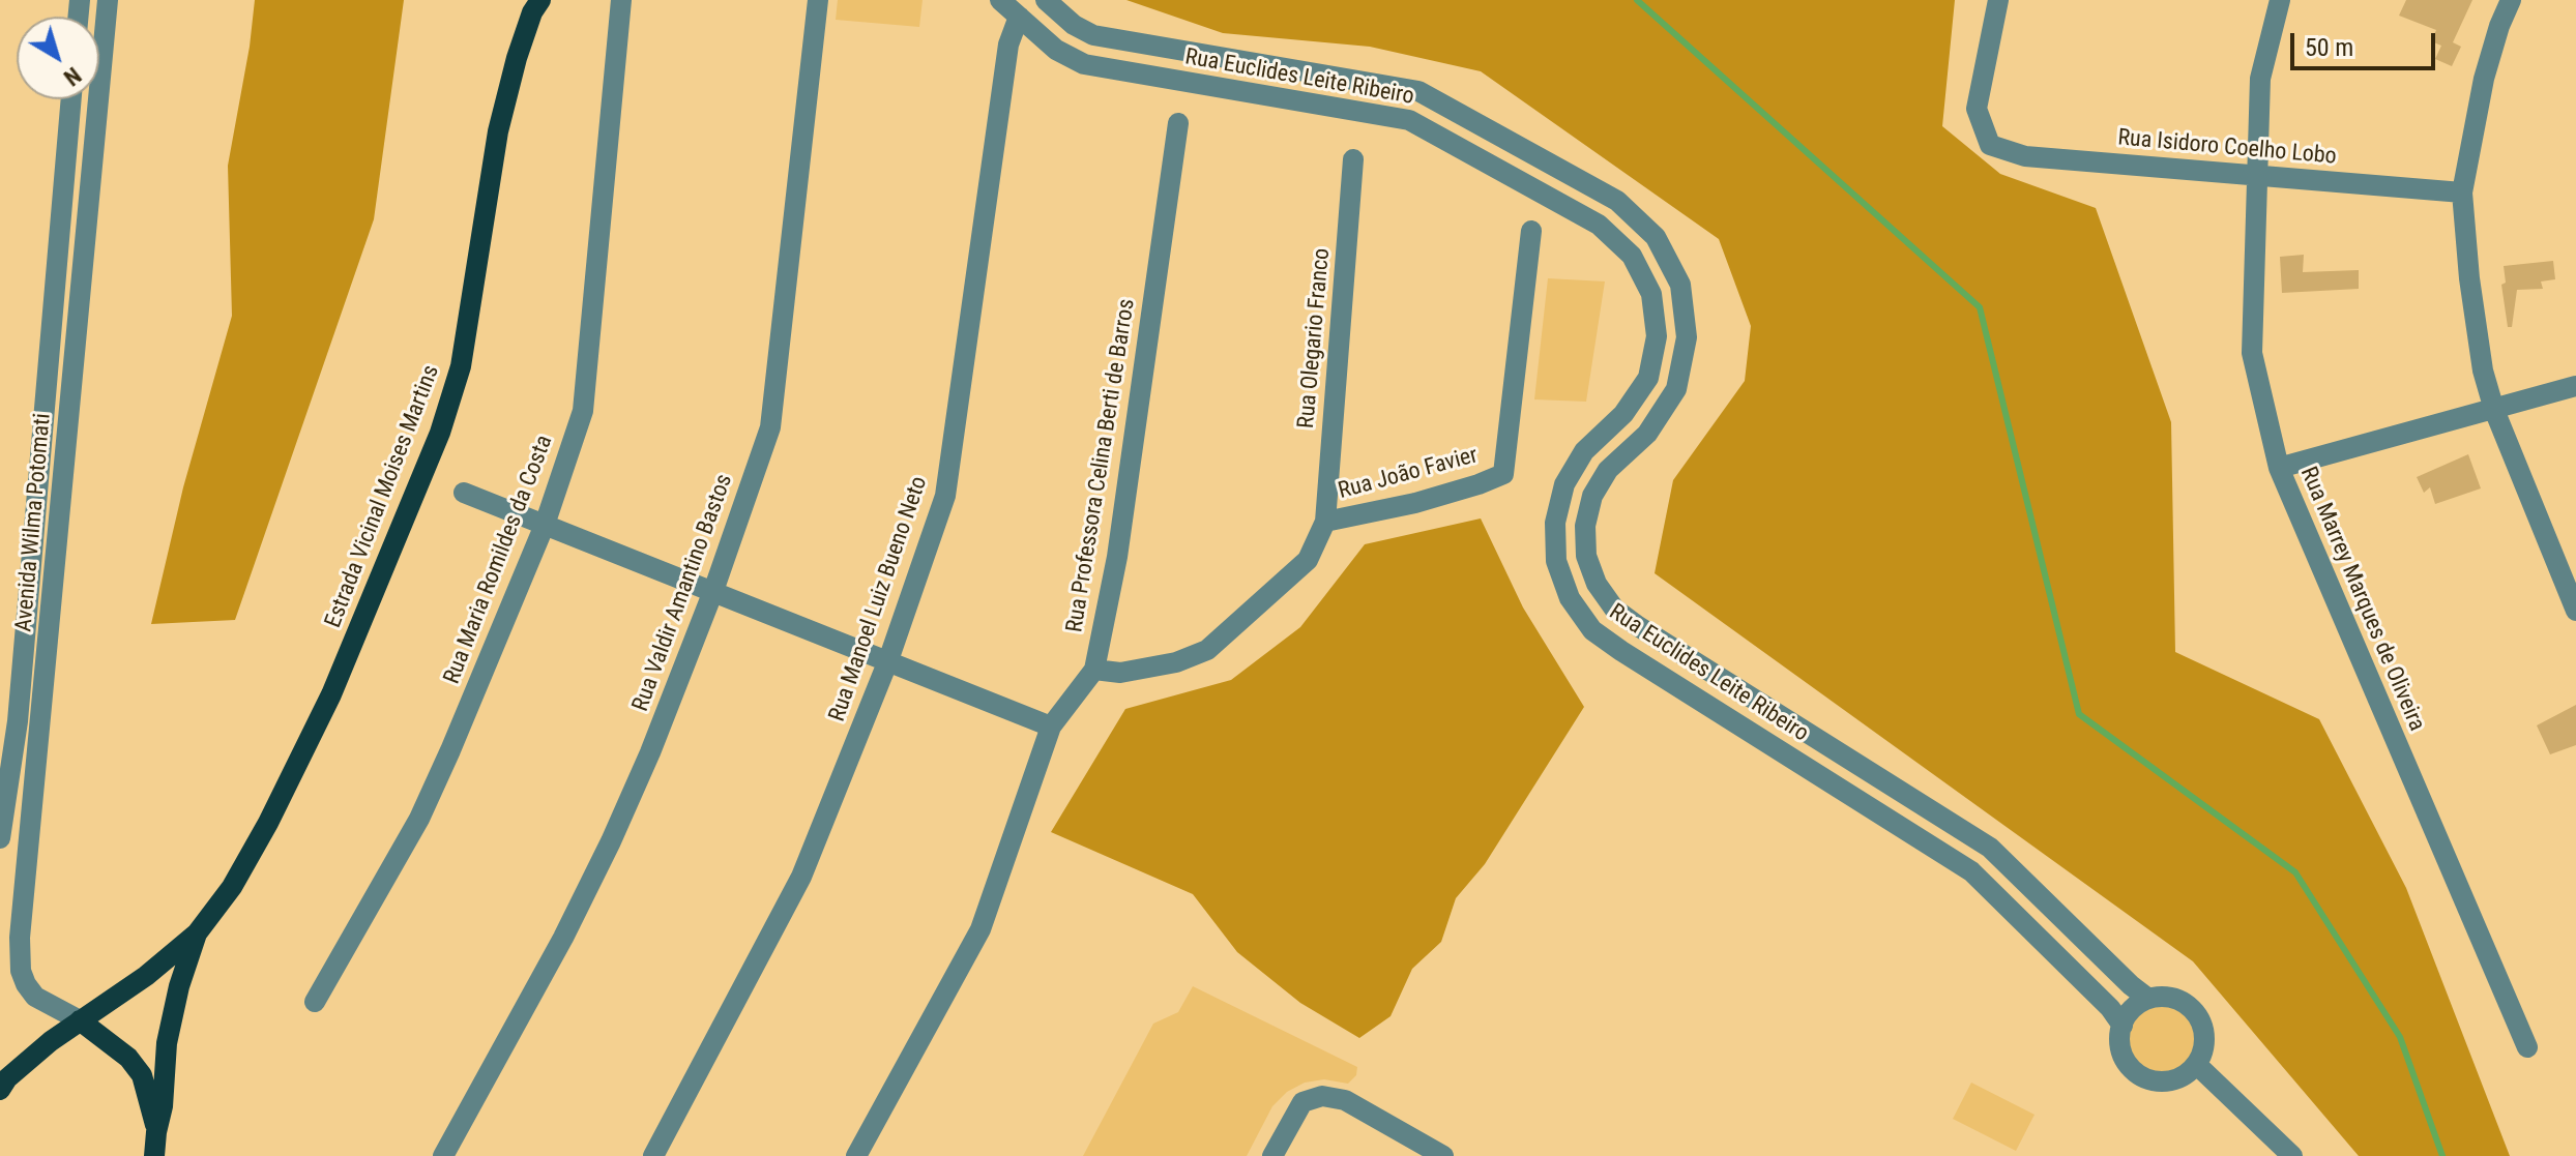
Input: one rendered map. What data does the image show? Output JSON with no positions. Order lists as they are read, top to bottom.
{
  "streets": {
    "main road": ["Estrada Vicinal Moises Martins"],
    "street": [
      "Rua Euclides Leite Ribeiro",
      "Rua Isidoro Coelho Lobo",
      "Rua Olegario Franco",
      "Rua Professora Celina Berti de Barros",
      "Rua João Favier",
      "Avenida Wilma Potomati",
      "Rua Maria Romildes da Costa",
      "Rua Valdir Amantino Bastos",
      "Rua Manoel Luiz Bueno Neto",
      "Rua Marrey Marques de Oliveira"
    ]
  },
  "crossings": [
    ["Rua Euclides Leite Ribeiro", "Rua Manoel Luiz Bueno Neto"],
    ["Rua Isidoro Coelho Lobo", "Rua Marrey Marques de Oliveira"],
    ["Rua Olegario Franco", "Rua João Favier"],
    ["Rua Professora Celina Berti de Barros", "Rua João Favier"]
  ],
  "scale_bar": "50 m",
  "north": "bottom right"
}
